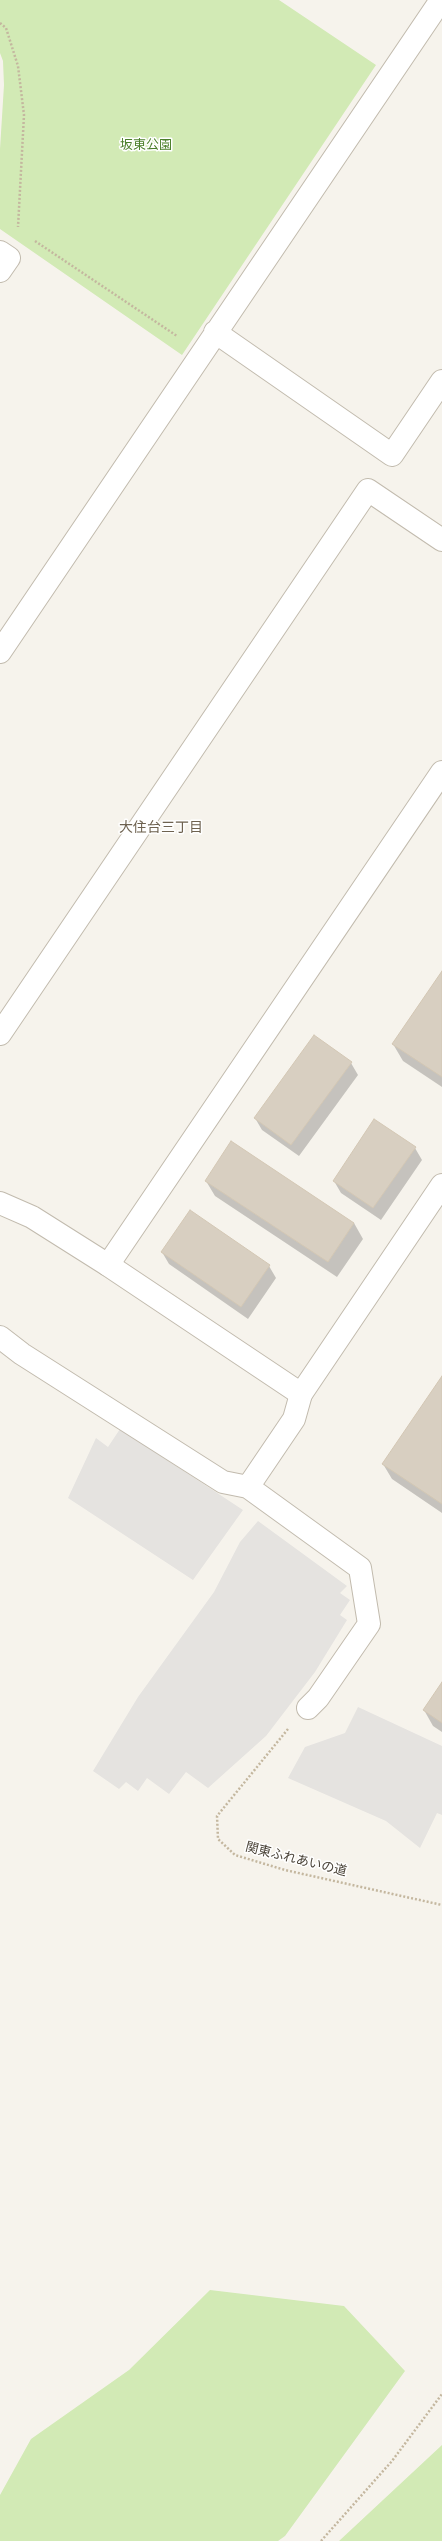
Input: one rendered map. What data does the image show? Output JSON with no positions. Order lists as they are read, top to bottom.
{
  "streets": {
    "path": ["関東ふれあいの道"]
  },
  "districts": ["大住台三丁目"],
  "parks": ["坂東公園"]
}
